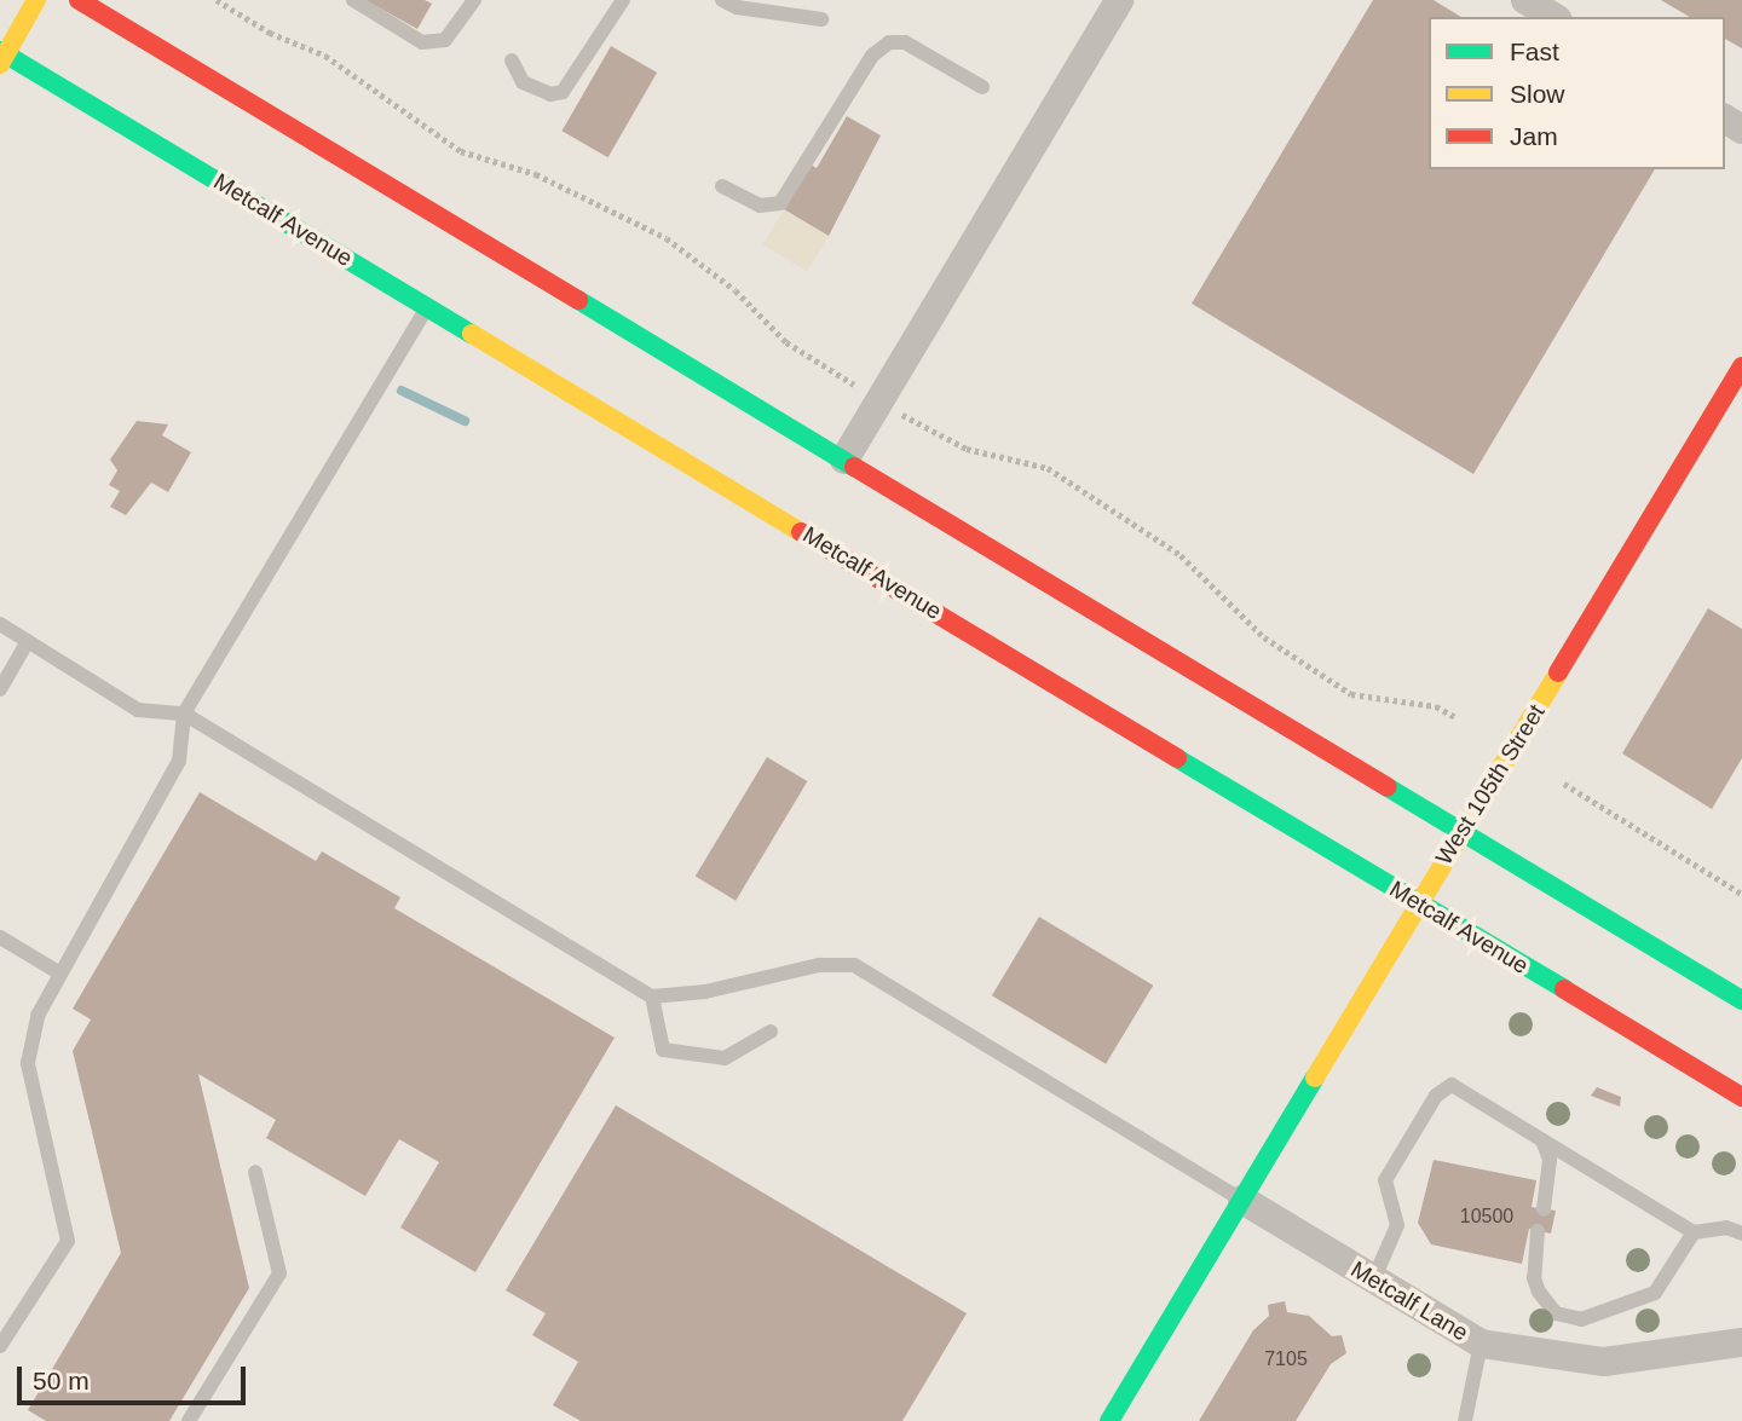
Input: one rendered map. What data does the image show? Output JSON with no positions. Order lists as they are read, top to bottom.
{
  "streets": {
    "main road": ["Metcalf Avenue", "West 105th Street"],
    "street": ["Metcalf Lane"]
  },
  "crossings": [
    ["Metcalf Avenue", "West 105th Street"],
    ["West 105th Street", "Metcalf Lane"]
  ],
  "house_numbers": ["10500", "7105"],
  "legend": ["Fast", "Slow", "Jam"],
  "scale_bar": "50 m"
}
